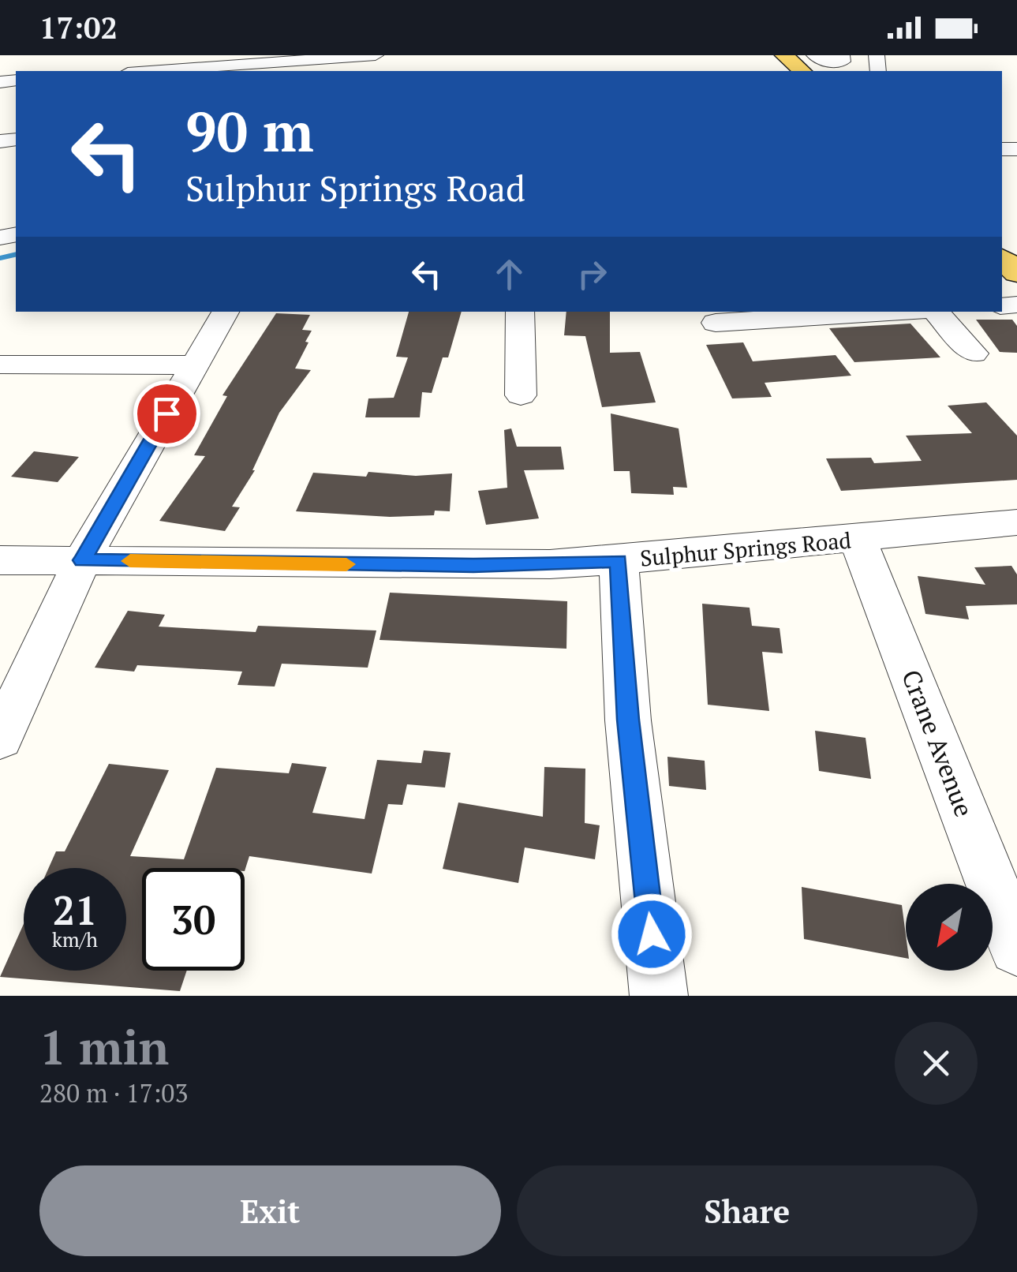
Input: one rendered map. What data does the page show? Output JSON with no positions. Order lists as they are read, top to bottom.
{
  "streets": {
    "street": ["Sulphur Springs Road", "Crane Avenue"]
  },
  "crossings": [
    ["Sulphur Springs Road", "Crane Avenue"]
  ],
  "north": "bottom left",
  "page": {
    "status": "17:02",
    "turn": ["90 m", "Sulphur Springs Road"],
    "speed": "21 km/h",
    "limit": "30",
    "heading": ["1 min", "280 m · 17:03"],
    "buttons": ["Exit", "Share"]
  }
}
